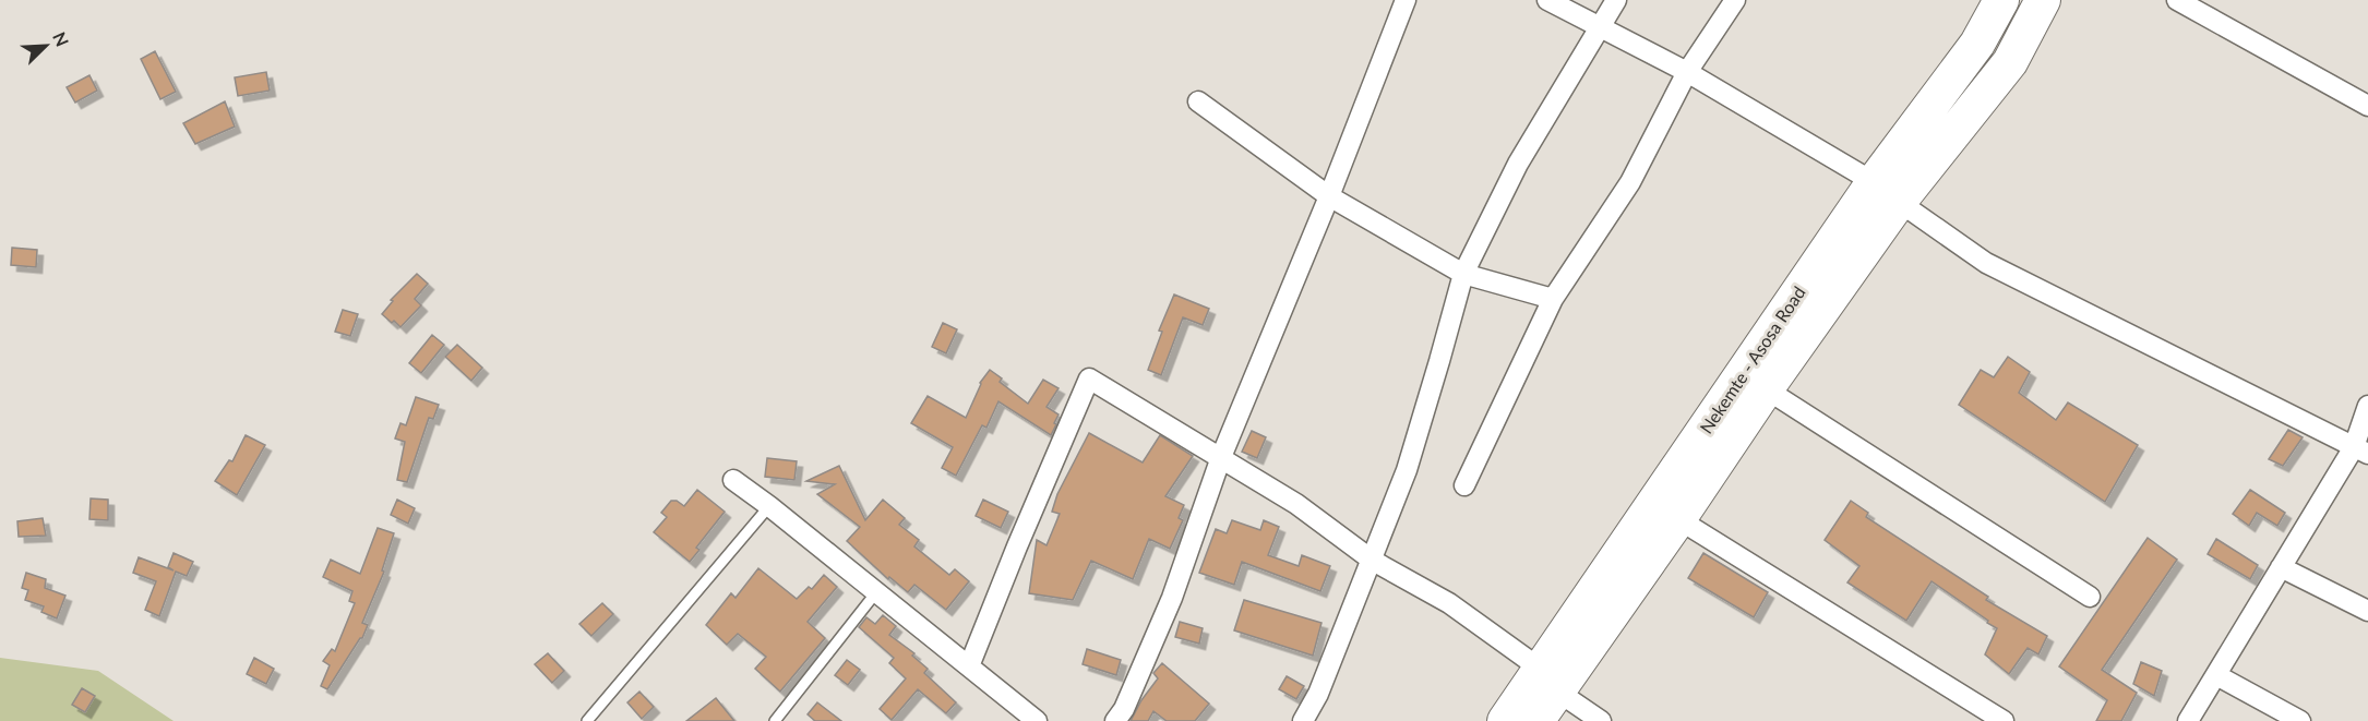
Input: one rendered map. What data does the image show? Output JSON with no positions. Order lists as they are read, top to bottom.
{
  "streets": {
    "highway": ["Nekemte - Asosa Road"]
  },
  "north": "top right"
}
